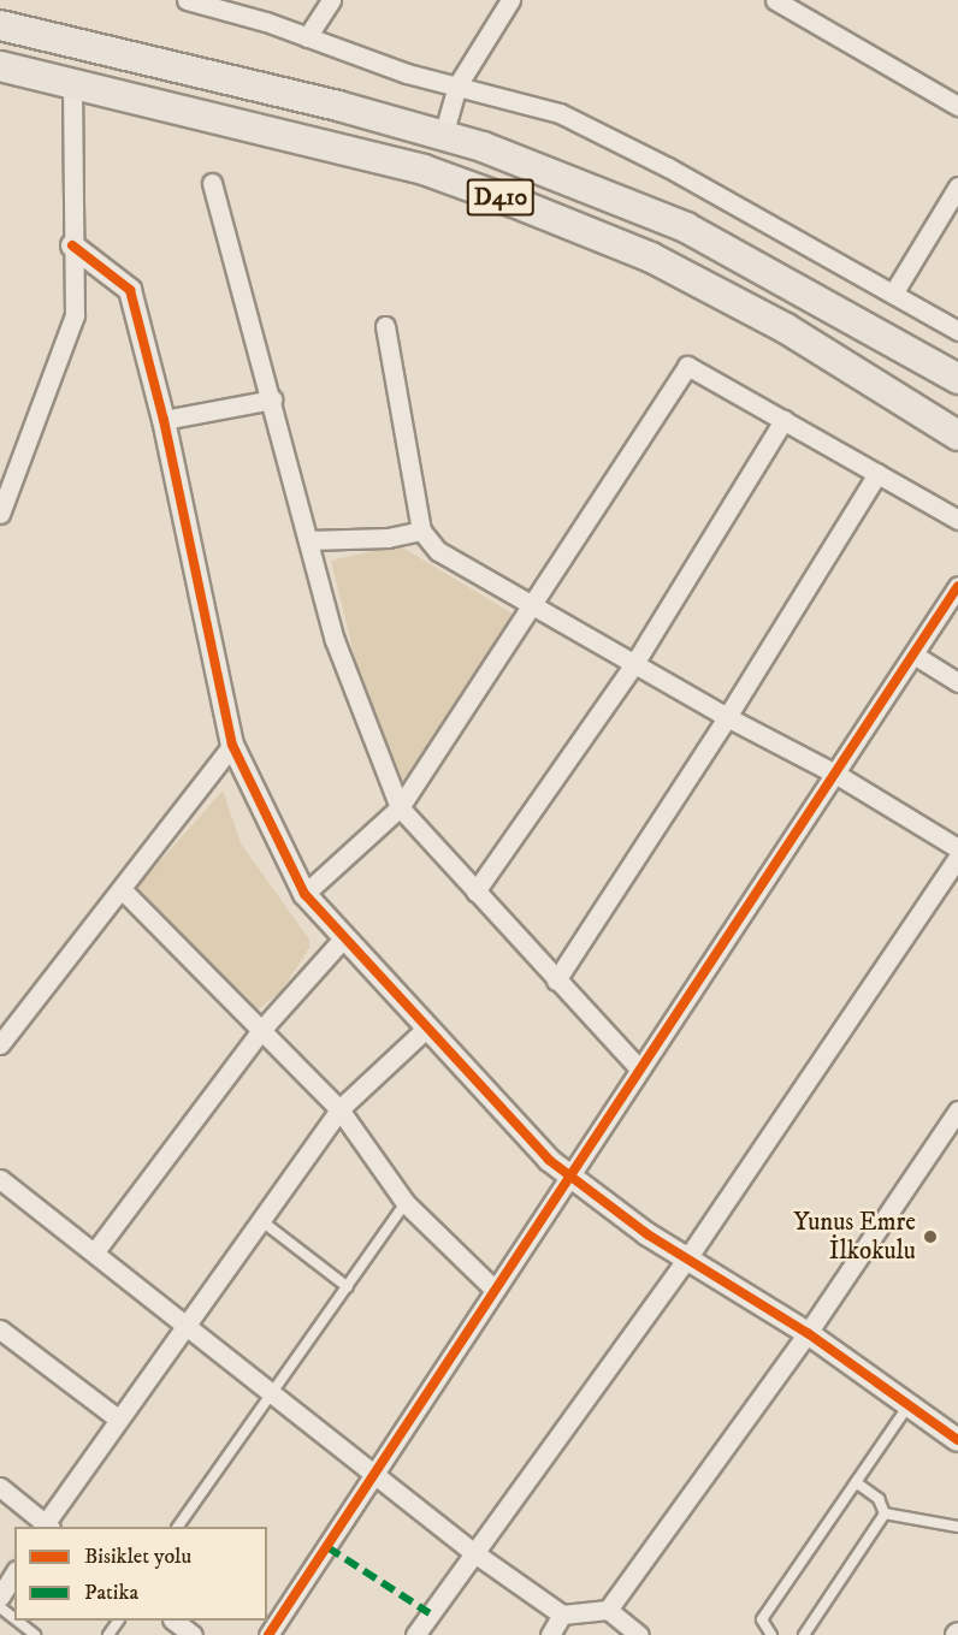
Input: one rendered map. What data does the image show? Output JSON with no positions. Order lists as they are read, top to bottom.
{
  "streets": {
    "highway": ["D410"]
  },
  "places": ["Yunus Emre İlkokulu"],
  "legend": ["Bisiklet yolu", "Patika"]
}
